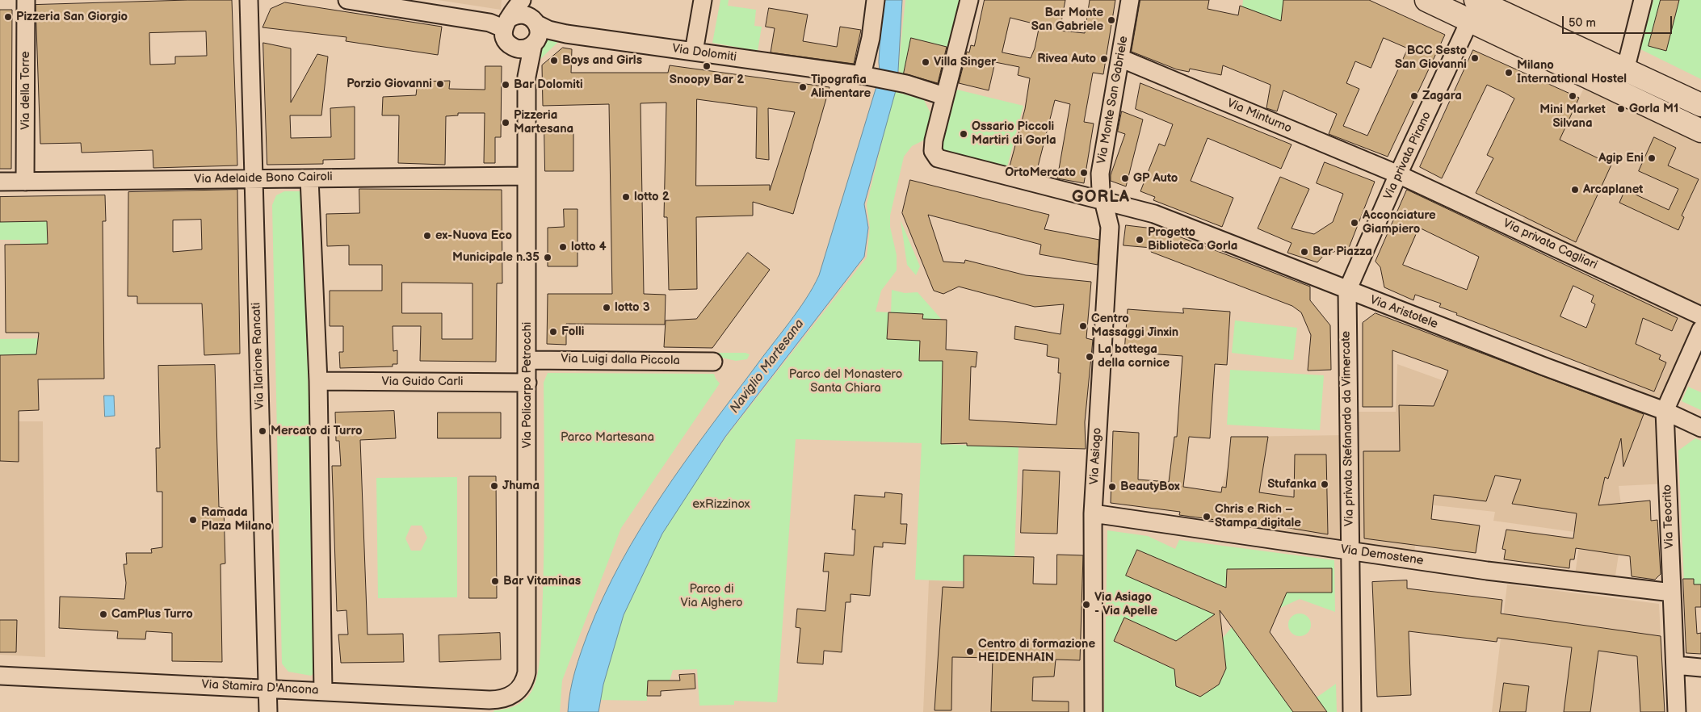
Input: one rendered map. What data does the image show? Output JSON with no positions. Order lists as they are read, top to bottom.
{
  "streets": {
    "street": [
      "Via Dolomiti",
      "Via della Torre",
      "Via Monte San Gabriele",
      "Via Minturno",
      "Via privata Pirano",
      "Via Adelaide Bono Cairoli",
      "Via privata Cagliari",
      "Via Aristotele",
      "Via Ilarione Rancati",
      "Via Luigi dalla Piccola",
      "Via Guido Carli",
      "Via Policarpo Petrocchi",
      "Via privata Stefanardo da Vimercate",
      "Via Asiago",
      "Via Teocrito",
      "Via Demostene",
      "Via Stamira D'Ancona"
    ]
  },
  "crossings": [
    ["Via Dolomiti", "Via Aristotele"],
    ["Via Dolomiti", "Via Policarpo Petrocchi"],
    ["Via della Torre", "Via Adelaide Bono Cairoli"],
    ["Via Monte San Gabriele", "Via Minturno"],
    ["Via Monte San Gabriele", "Via Aristotele"],
    ["Via Monte San Gabriele", "Via Asiago"],
    ["Via Minturno", "Via privata Pirano"],
    ["Via Minturno", "Via privata Cagliari"],
    ["Via privata Pirano", "Via privata Cagliari"],
    ["Via privata Pirano", "Via Aristotele"],
    ["Via privata Pirano", "Via privata Stefanardo da Vimercate"],
    ["Via Adelaide Bono Cairoli", "Via Ilarione Rancati"],
    ["Via Adelaide Bono Cairoli", "Via Policarpo Petrocchi"],
    ["Via Aristotele", "Via privata Stefanardo da Vimercate"],
    ["Via Aristotele", "Via Asiago"],
    ["Via Aristotele", "Via Teocrito"],
    ["Via Ilarione Rancati", "Via Stamira D'Ancona"],
    ["Via Luigi dalla Piccola", "Via Policarpo Petrocchi"],
    ["Via Guido Carli", "Via Policarpo Petrocchi"],
    ["Via Policarpo Petrocchi", "Via Stamira D'Ancona"],
    ["Via privata Stefanardo da Vimercate", "Via Demostene"],
    ["Via Asiago", "Via Demostene"],
    ["Via Teocrito", "Via Demostene"]
  ],
  "districts": ["GORLA"],
  "water": ["Naviglio Martesana"],
  "parks": [
    "Parco del Monastero Santa Chiara",
    "Parco Martesana",
    "exRizzinox",
    "Parco di Via Alghero"
  ],
  "places": [
    "Pizzeria San Giorgio",
    "Bar Monte San Gabriele",
    "BCC Sesto San Giovanni",
    "Rivea Auto",
    "Boys and Girls",
    "Villa Singer",
    "Snoopy Bar 2",
    "Milano International Hostel",
    "Porzio Giovanni",
    "Bar Dolomiti",
    "Tipografia Alimentare",
    "Zagara",
    "Mini Market Silvana",
    "Gorla M1",
    "Pizzeria Martesana",
    "Ossario Piccoli Martiri di Gorla",
    "Agip Eni",
    "OrtoMercato",
    "GP Auto",
    "Arcaplanet",
    "lotto 2",
    "Acconciature Giampiero",
    "ex-Nuova Eco",
    "Progetto Biblioteca Gorla",
    "lotto 4",
    "Bar Piazza",
    "Municipale n.35",
    "lotto 3",
    "Centro Massaggi Jinxin",
    "Folli",
    "La bottega della cornice",
    "Mercato di Turro",
    "Stufanka",
    "Jhuma",
    "BeautyBox",
    "Chris e Rich – Stampa digitale",
    "Ramada Plaza Milano",
    "Bar Vitaminas",
    "Via Asiago - Via Apelle",
    "CamPlus Turro",
    "Centro di formazione HEIDENHAIN"
  ],
  "scale_bar": "50 m"
}
